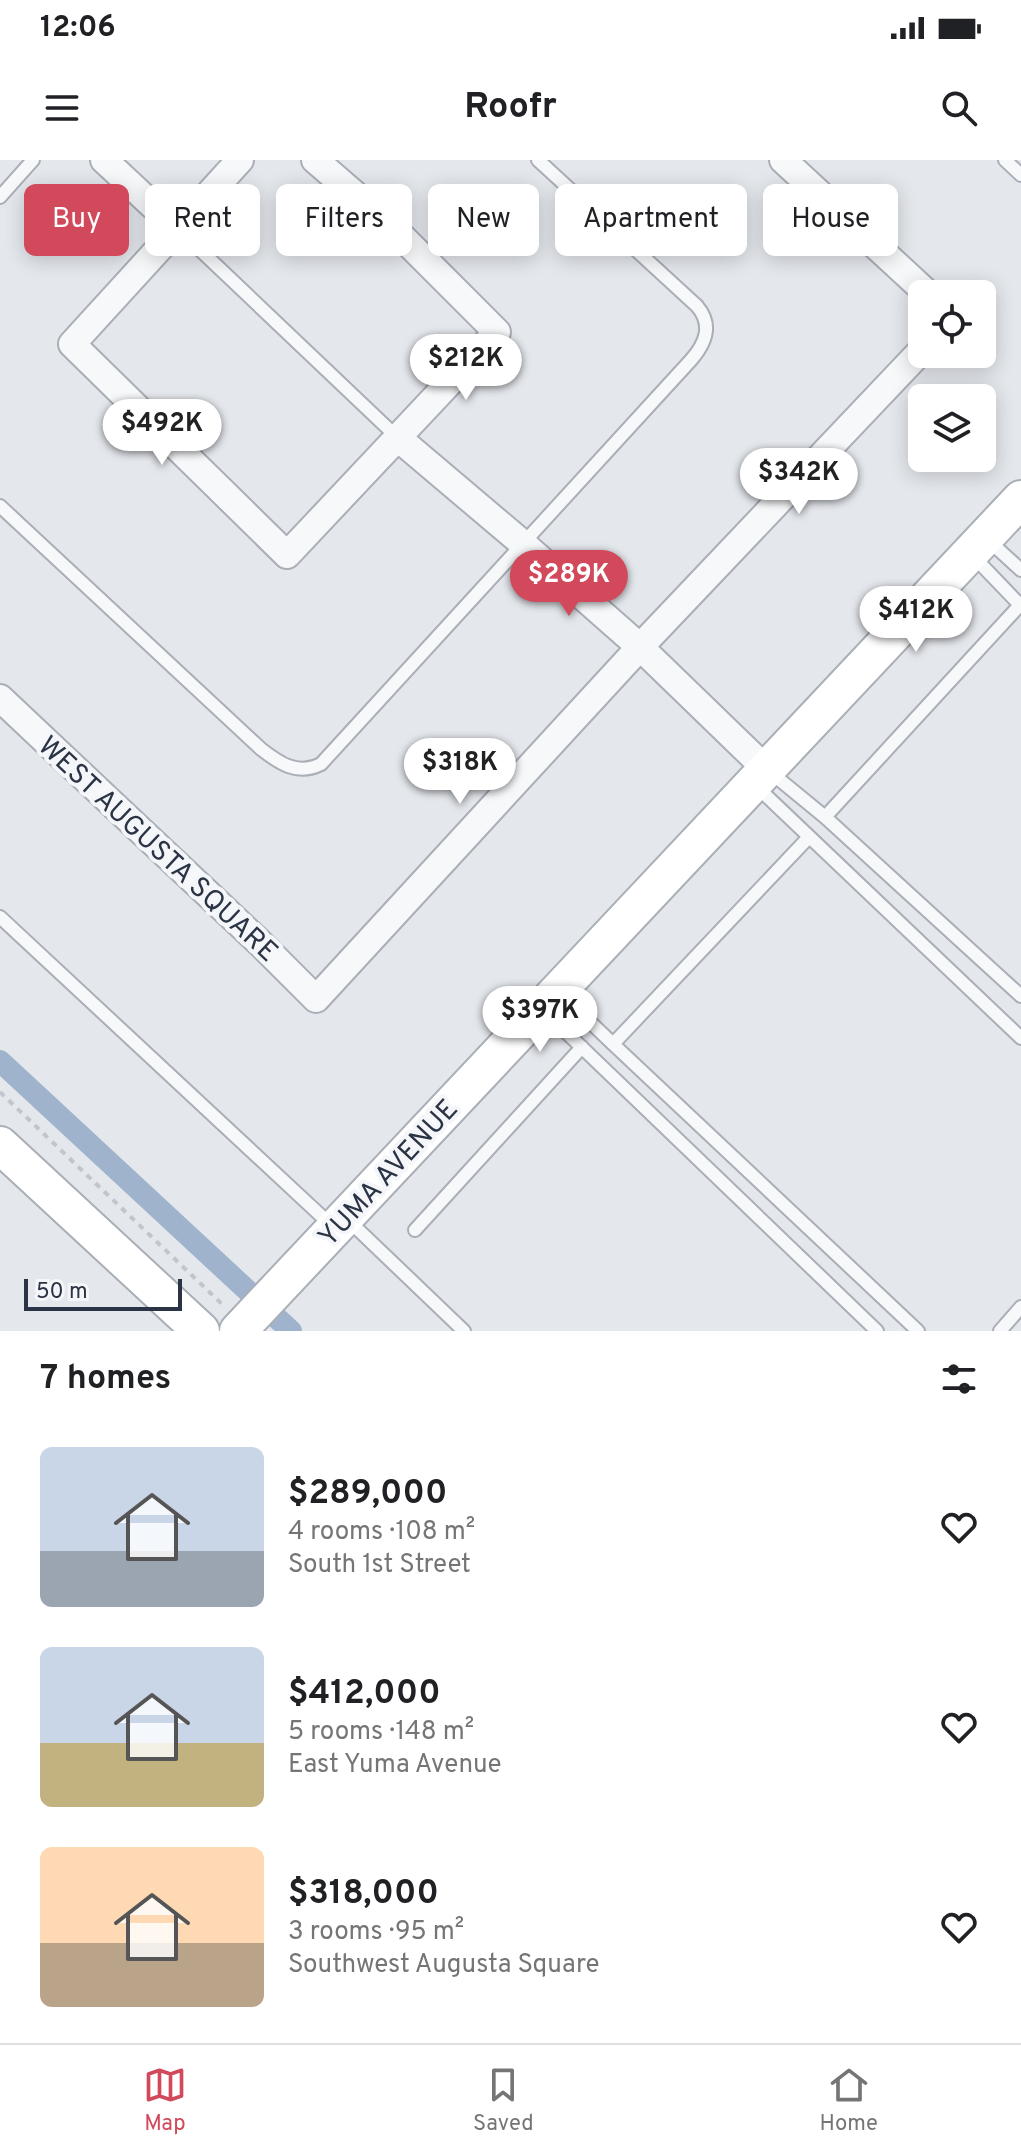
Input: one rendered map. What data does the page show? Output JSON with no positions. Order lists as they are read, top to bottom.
{
  "streets": {
    "street": ["WEST AUGUSTA SQUARE", "YUMA AVENUE"]
  },
  "scale_bar": "50 m",
  "page": {
    "status": "12:06",
    "header": "Roofr",
    "chip": [
      "Buy",
      "Rent",
      "Filters",
      "New",
      "Apartment",
      "House"
    ],
    "price": [
      "$212K",
      "$492K",
      "$342K",
      "$289K",
      "$412K",
      "$318K",
      "$397K"
    ],
    "scale": "50 m",
    "heading": "7 homes",
    "list": [
      {
        "name": "$289,000",
        "note": "4 rooms · 108 m² · South 1st Street"
      },
      {
        "name": "$412,000",
        "note": "5 rooms · 148 m² · East Yuma Avenue"
      },
      {
        "name": "$318,000",
        "note": "3 rooms · 95 m² · Southwest Augusta Square"
      }
    ],
    "tabs": ["Map", "Saved", "Home"]
  }
}
